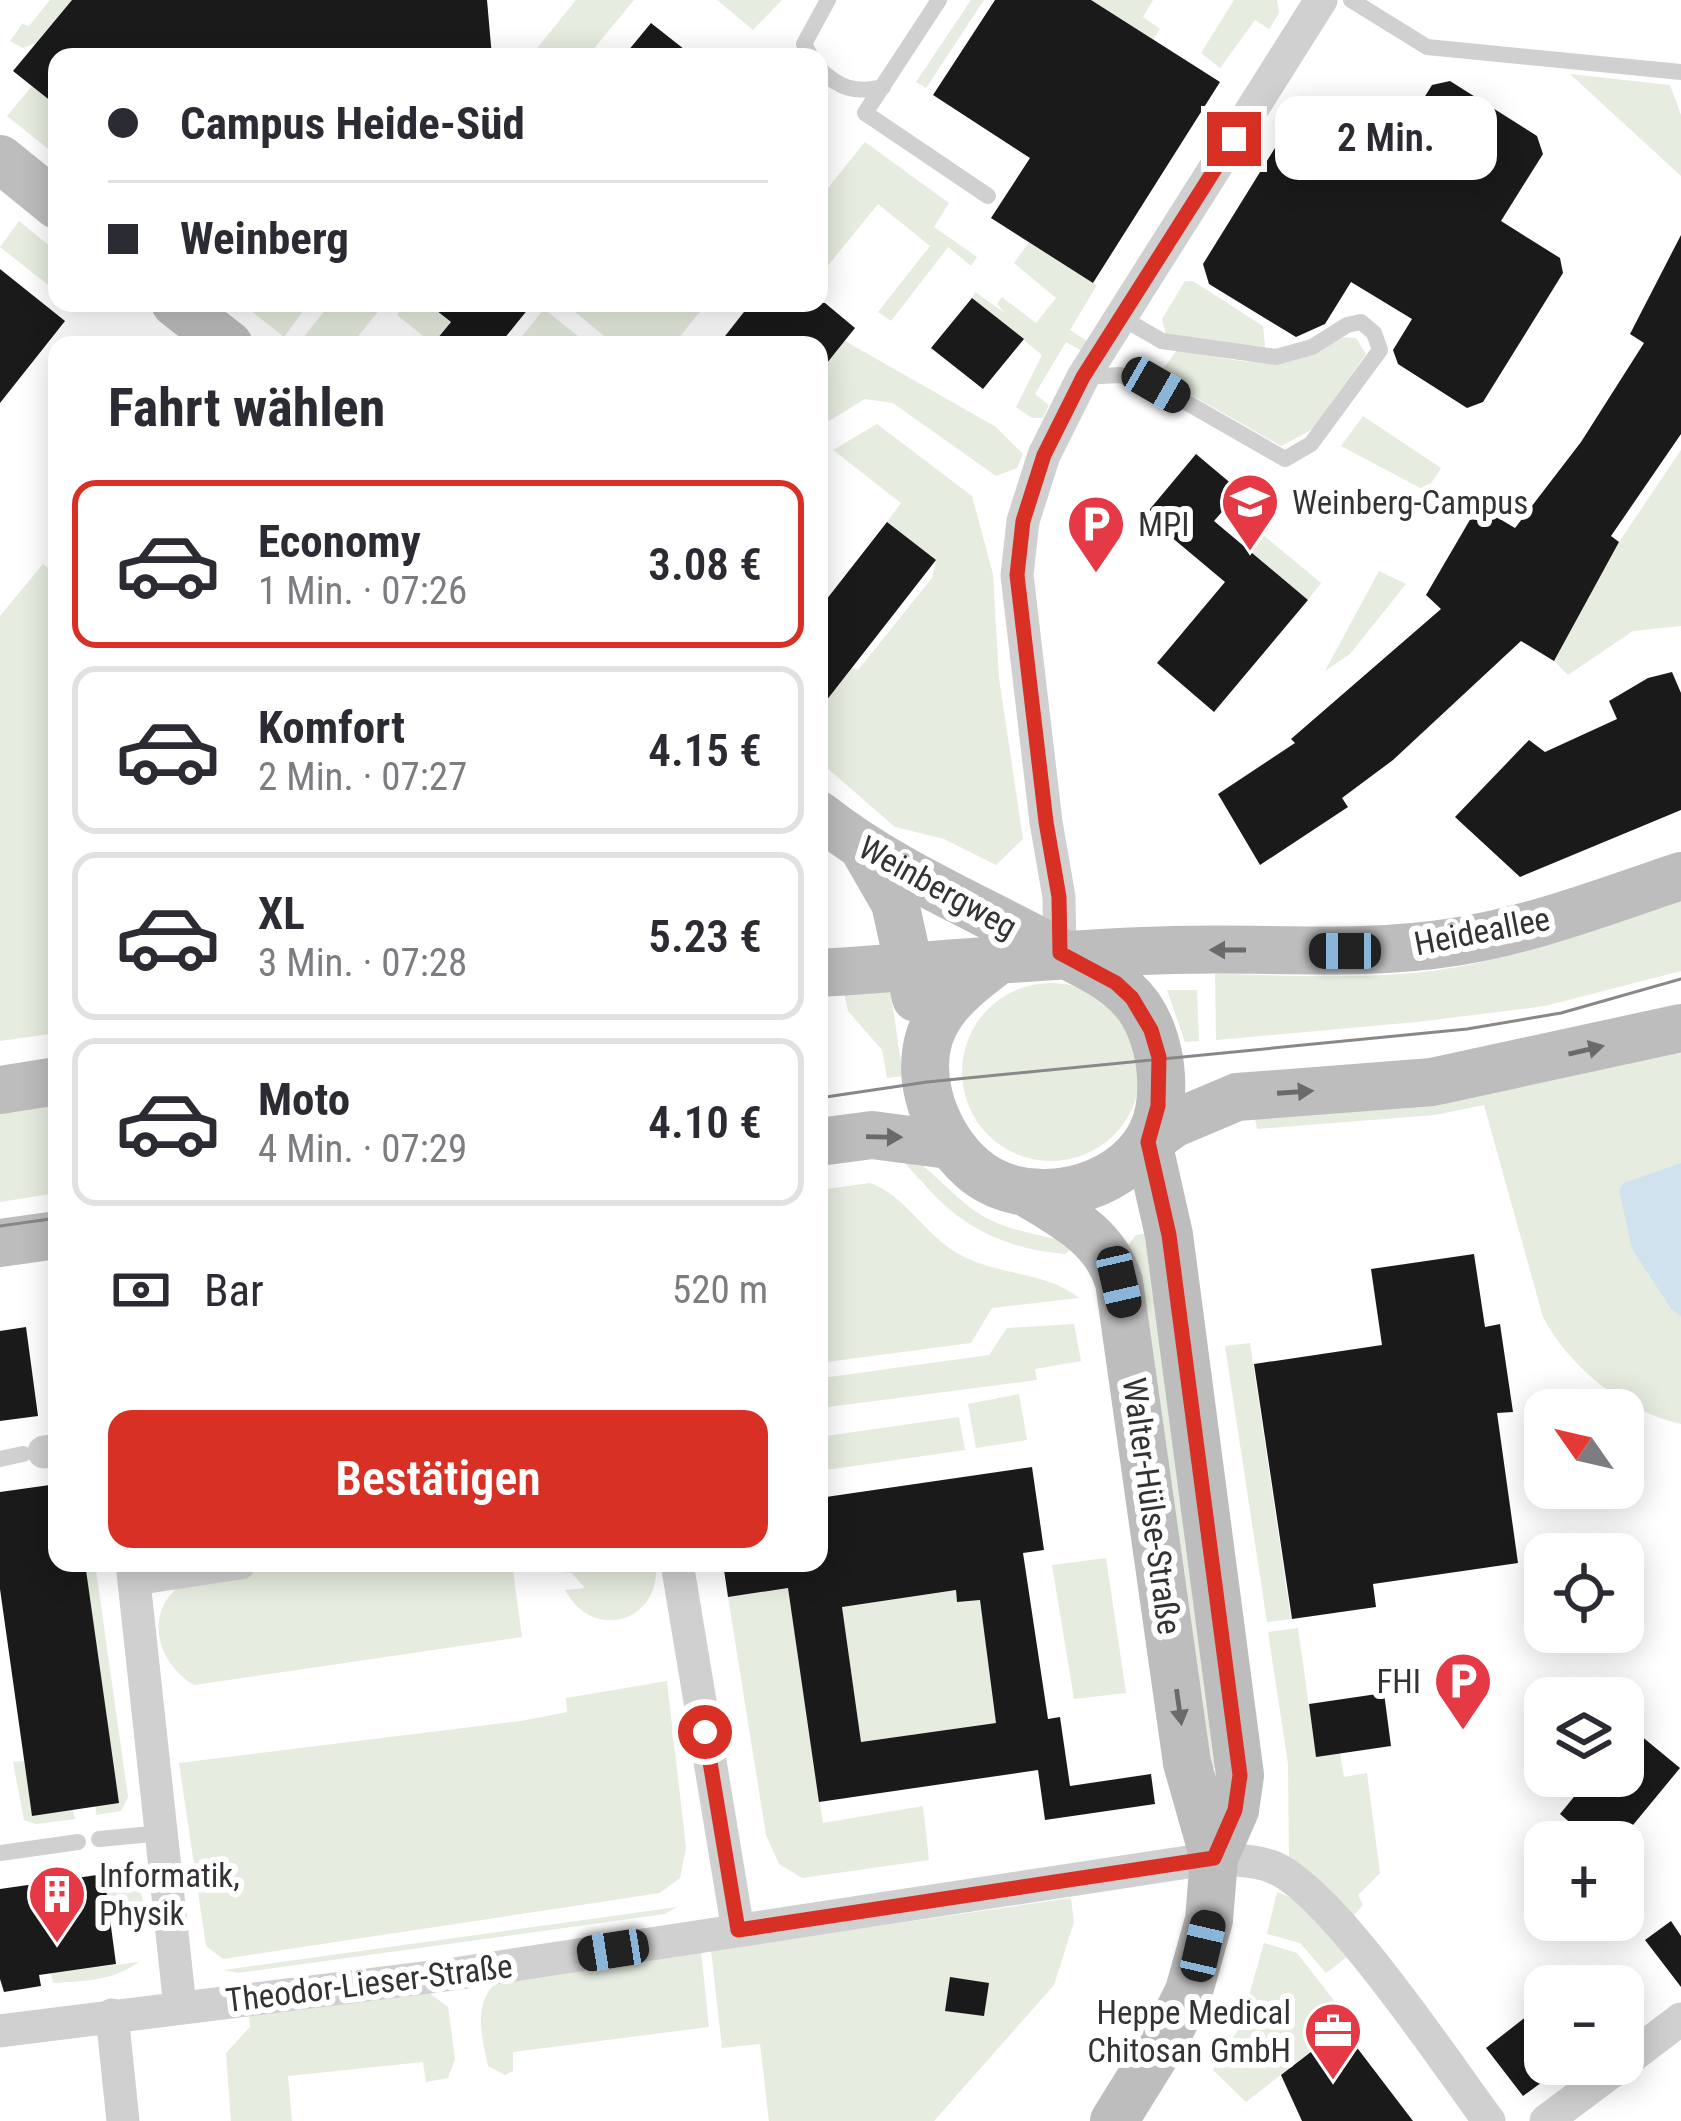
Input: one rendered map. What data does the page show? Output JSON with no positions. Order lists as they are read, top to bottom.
{
  "streets": {
    "street": [
      "Weinbergweg",
      "Heideallee",
      "Walter-Hülse-Straße",
      "Theodor-Lieser-Straße"
    ]
  },
  "crossings": [
    ["Weinbergweg", "Heideallee"],
    ["Weinbergweg", "Walter-Hülse-Straße"],
    ["Heideallee", "Walter-Hülse-Straße"],
    ["Walter-Hülse-Straße", "Theodor-Lieser-Straße"]
  ],
  "places": {
    "school or university": ["Weinberg-Campus"],
    "parking": ["MPI", "FHI"],
    "building": ["Informatik, Physik"],
    "office": ["Heppe Medical Chitosan GmbH"]
  },
  "north": "top left",
  "page": {
    "banner": ["Campus Heide-Süd", "Weinberg"],
    "bubble": "2 Min.",
    "heading": "Fahrt wählen",
    "list": [
      {
        "name": "Economy",
        "note": "1 Min. · 07:26",
        "value": "3.08 €"
      },
      {
        "name": "Komfort",
        "note": "2 Min. · 07:27",
        "value": "4.15 €"
      },
      {
        "name": "XL",
        "note": "3 Min. · 07:28",
        "value": "5.23 €"
      },
      {
        "name": "Moto",
        "note": "4 Min. · 07:29",
        "value": "4.10 €"
      }
    ],
    "pay": ["Bar", "520 m"],
    "buttons": "Bestätigen",
    "map_buttons": ["+", "−"]
  }
}
